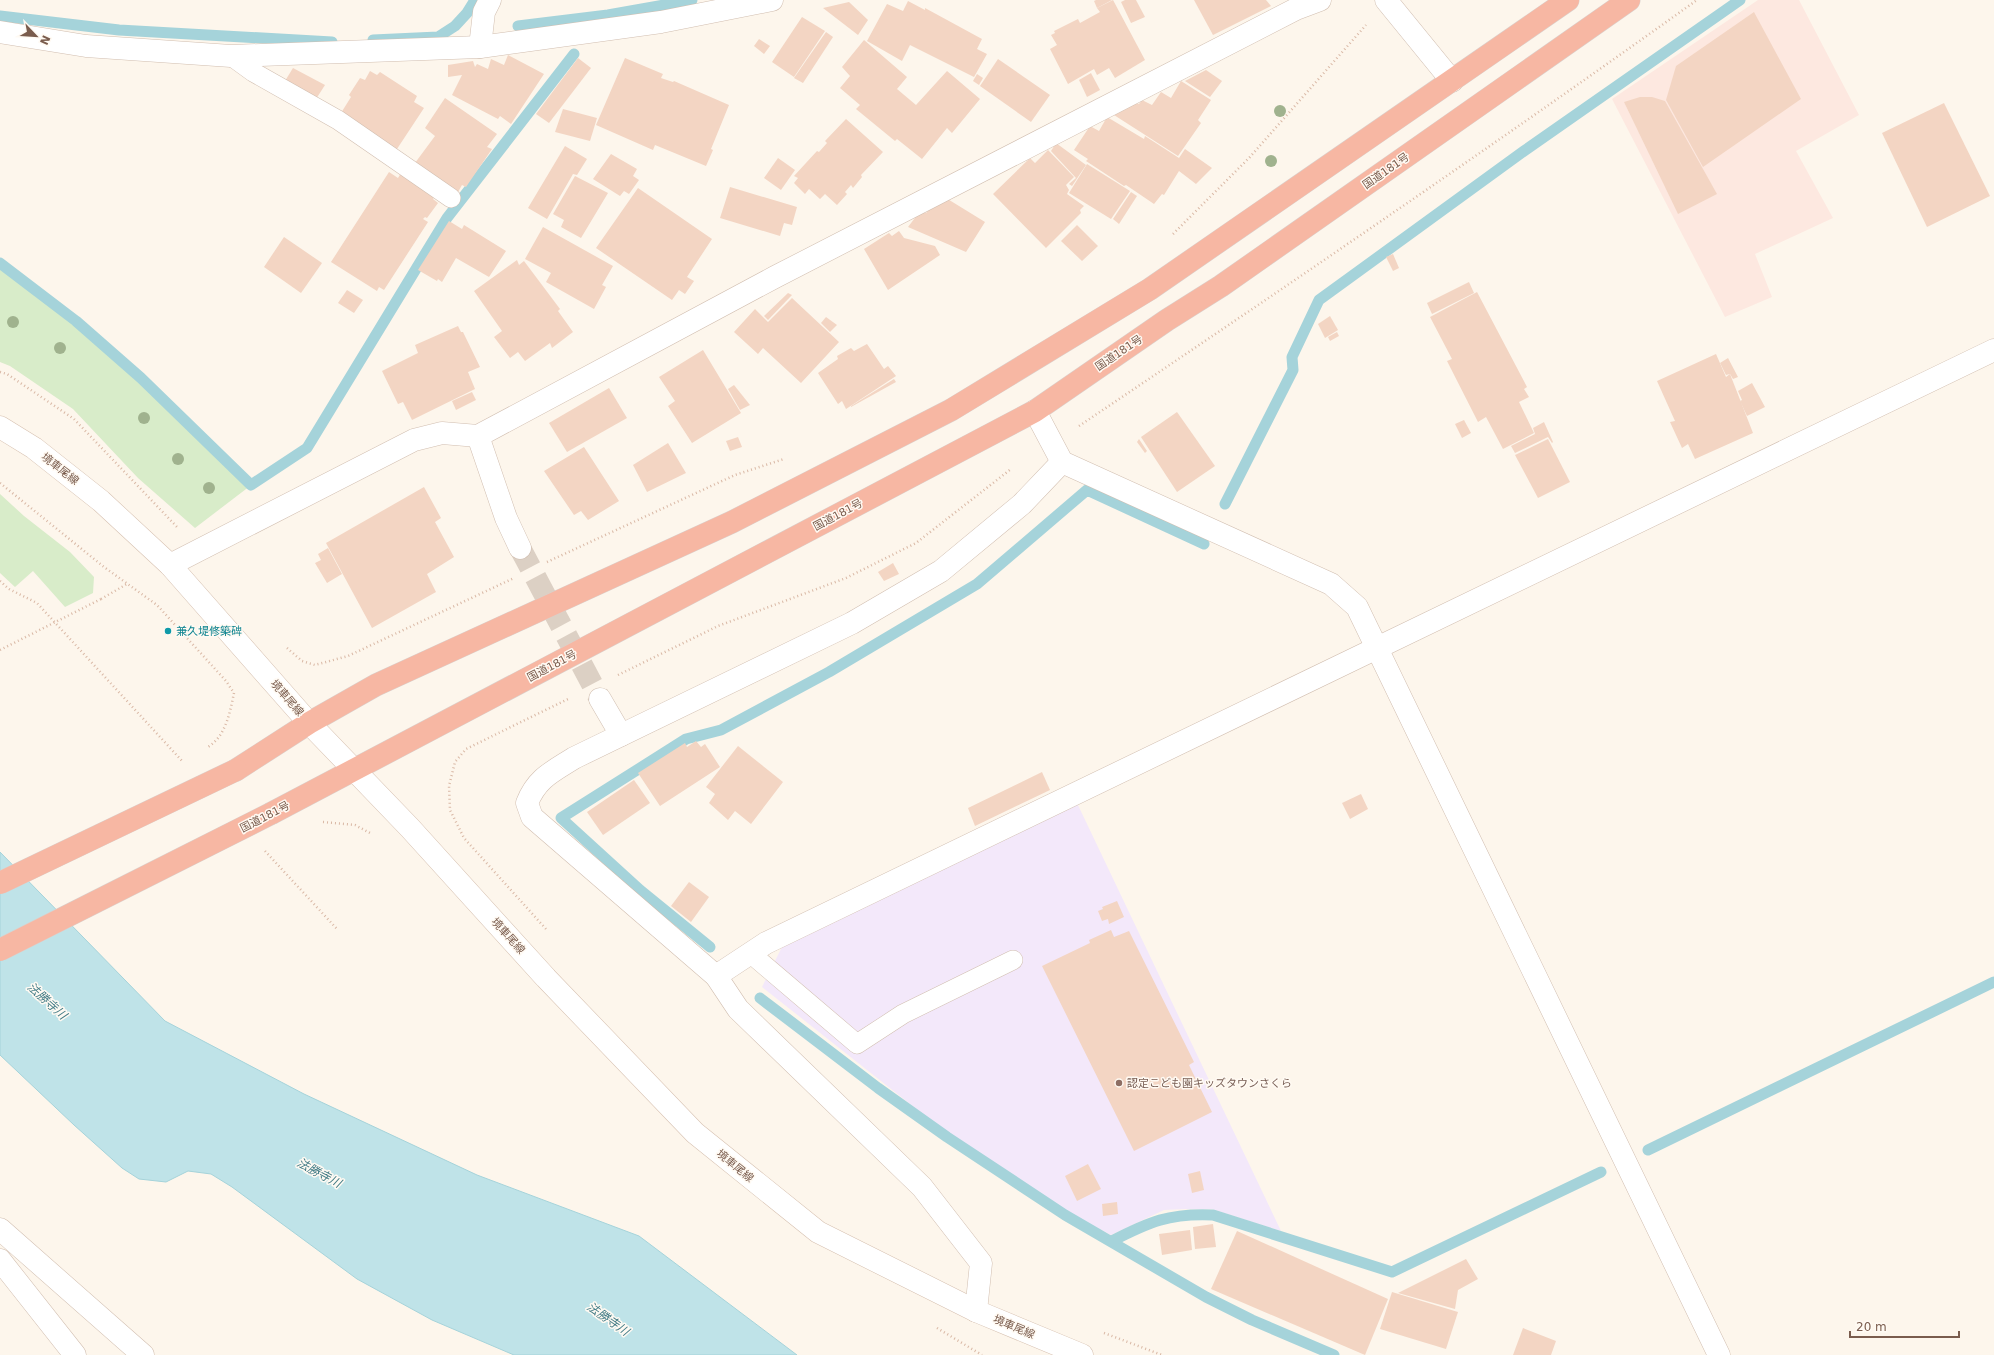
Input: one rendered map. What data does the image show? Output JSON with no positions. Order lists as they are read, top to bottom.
{
  "streets": {
    "highway": ["国道181号"],
    "street": ["境車尾線"]
  },
  "crossings": [
    ["国道181号", "境車尾線"]
  ],
  "water": ["法勝寺川"],
  "places": ["兼久堤修築碑", "認定こども園キッズタウンさくら"],
  "scale_bar": "20 m",
  "north": "bottom right"
}
